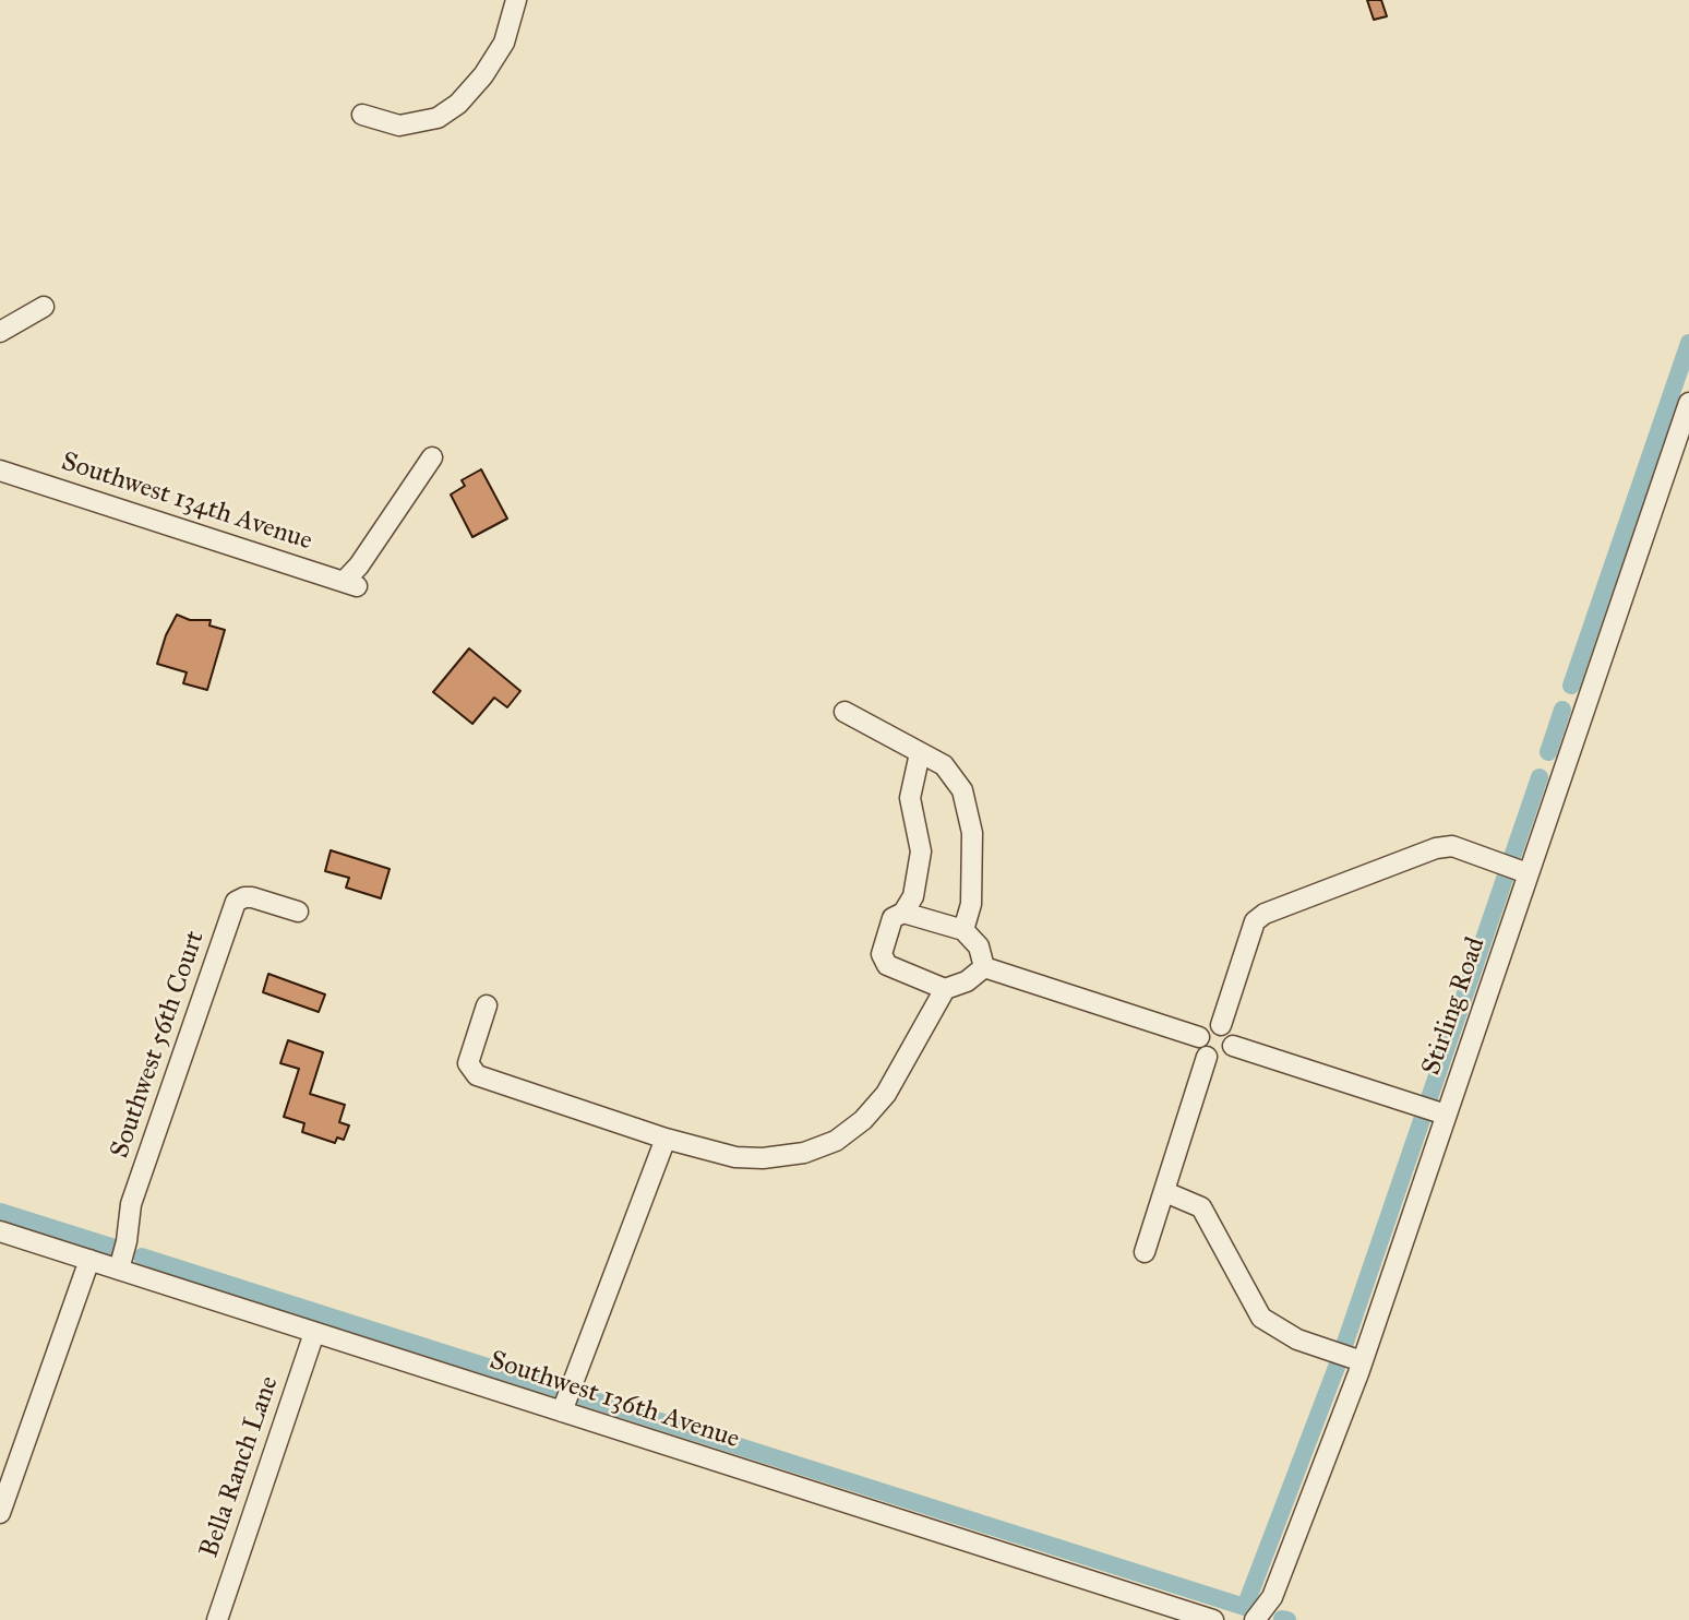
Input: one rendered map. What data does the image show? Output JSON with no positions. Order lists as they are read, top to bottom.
{
  "streets": {
    "street": [
      "Southwest 134th Avenue",
      "Stirling Road",
      "Southwest 56th Court",
      "Southwest 136th Avenue",
      "Bella Ranch Lane"
    ]
  },
  "crossings": [
    ["Southwest 56th Court", "Southwest 136th Avenue"],
    ["Southwest 136th Avenue", "Bella Ranch Lane"]
  ]
}
